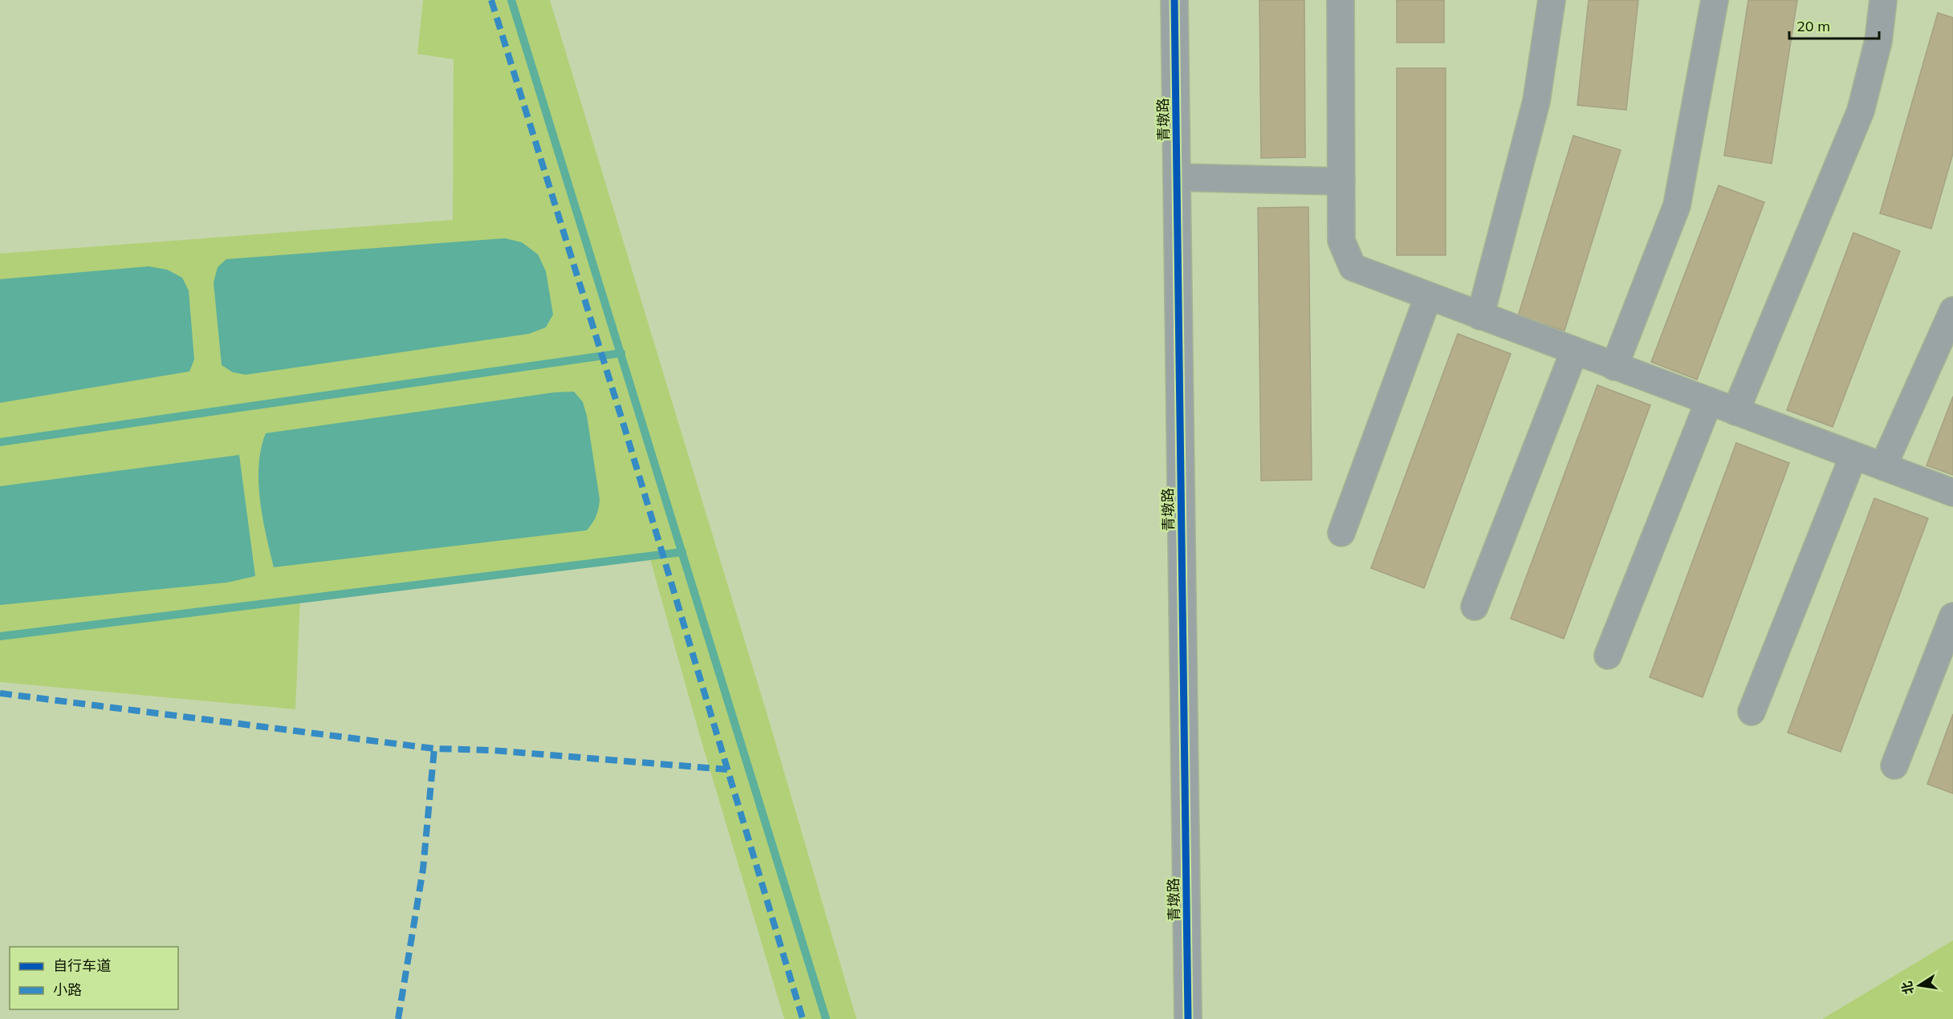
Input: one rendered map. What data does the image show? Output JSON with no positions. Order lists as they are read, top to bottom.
{
  "streets": {
    "street": ["青墩路"]
  },
  "legend": ["自行车道", "小路"],
  "scale_bar": "20 m",
  "north": "left"
}
